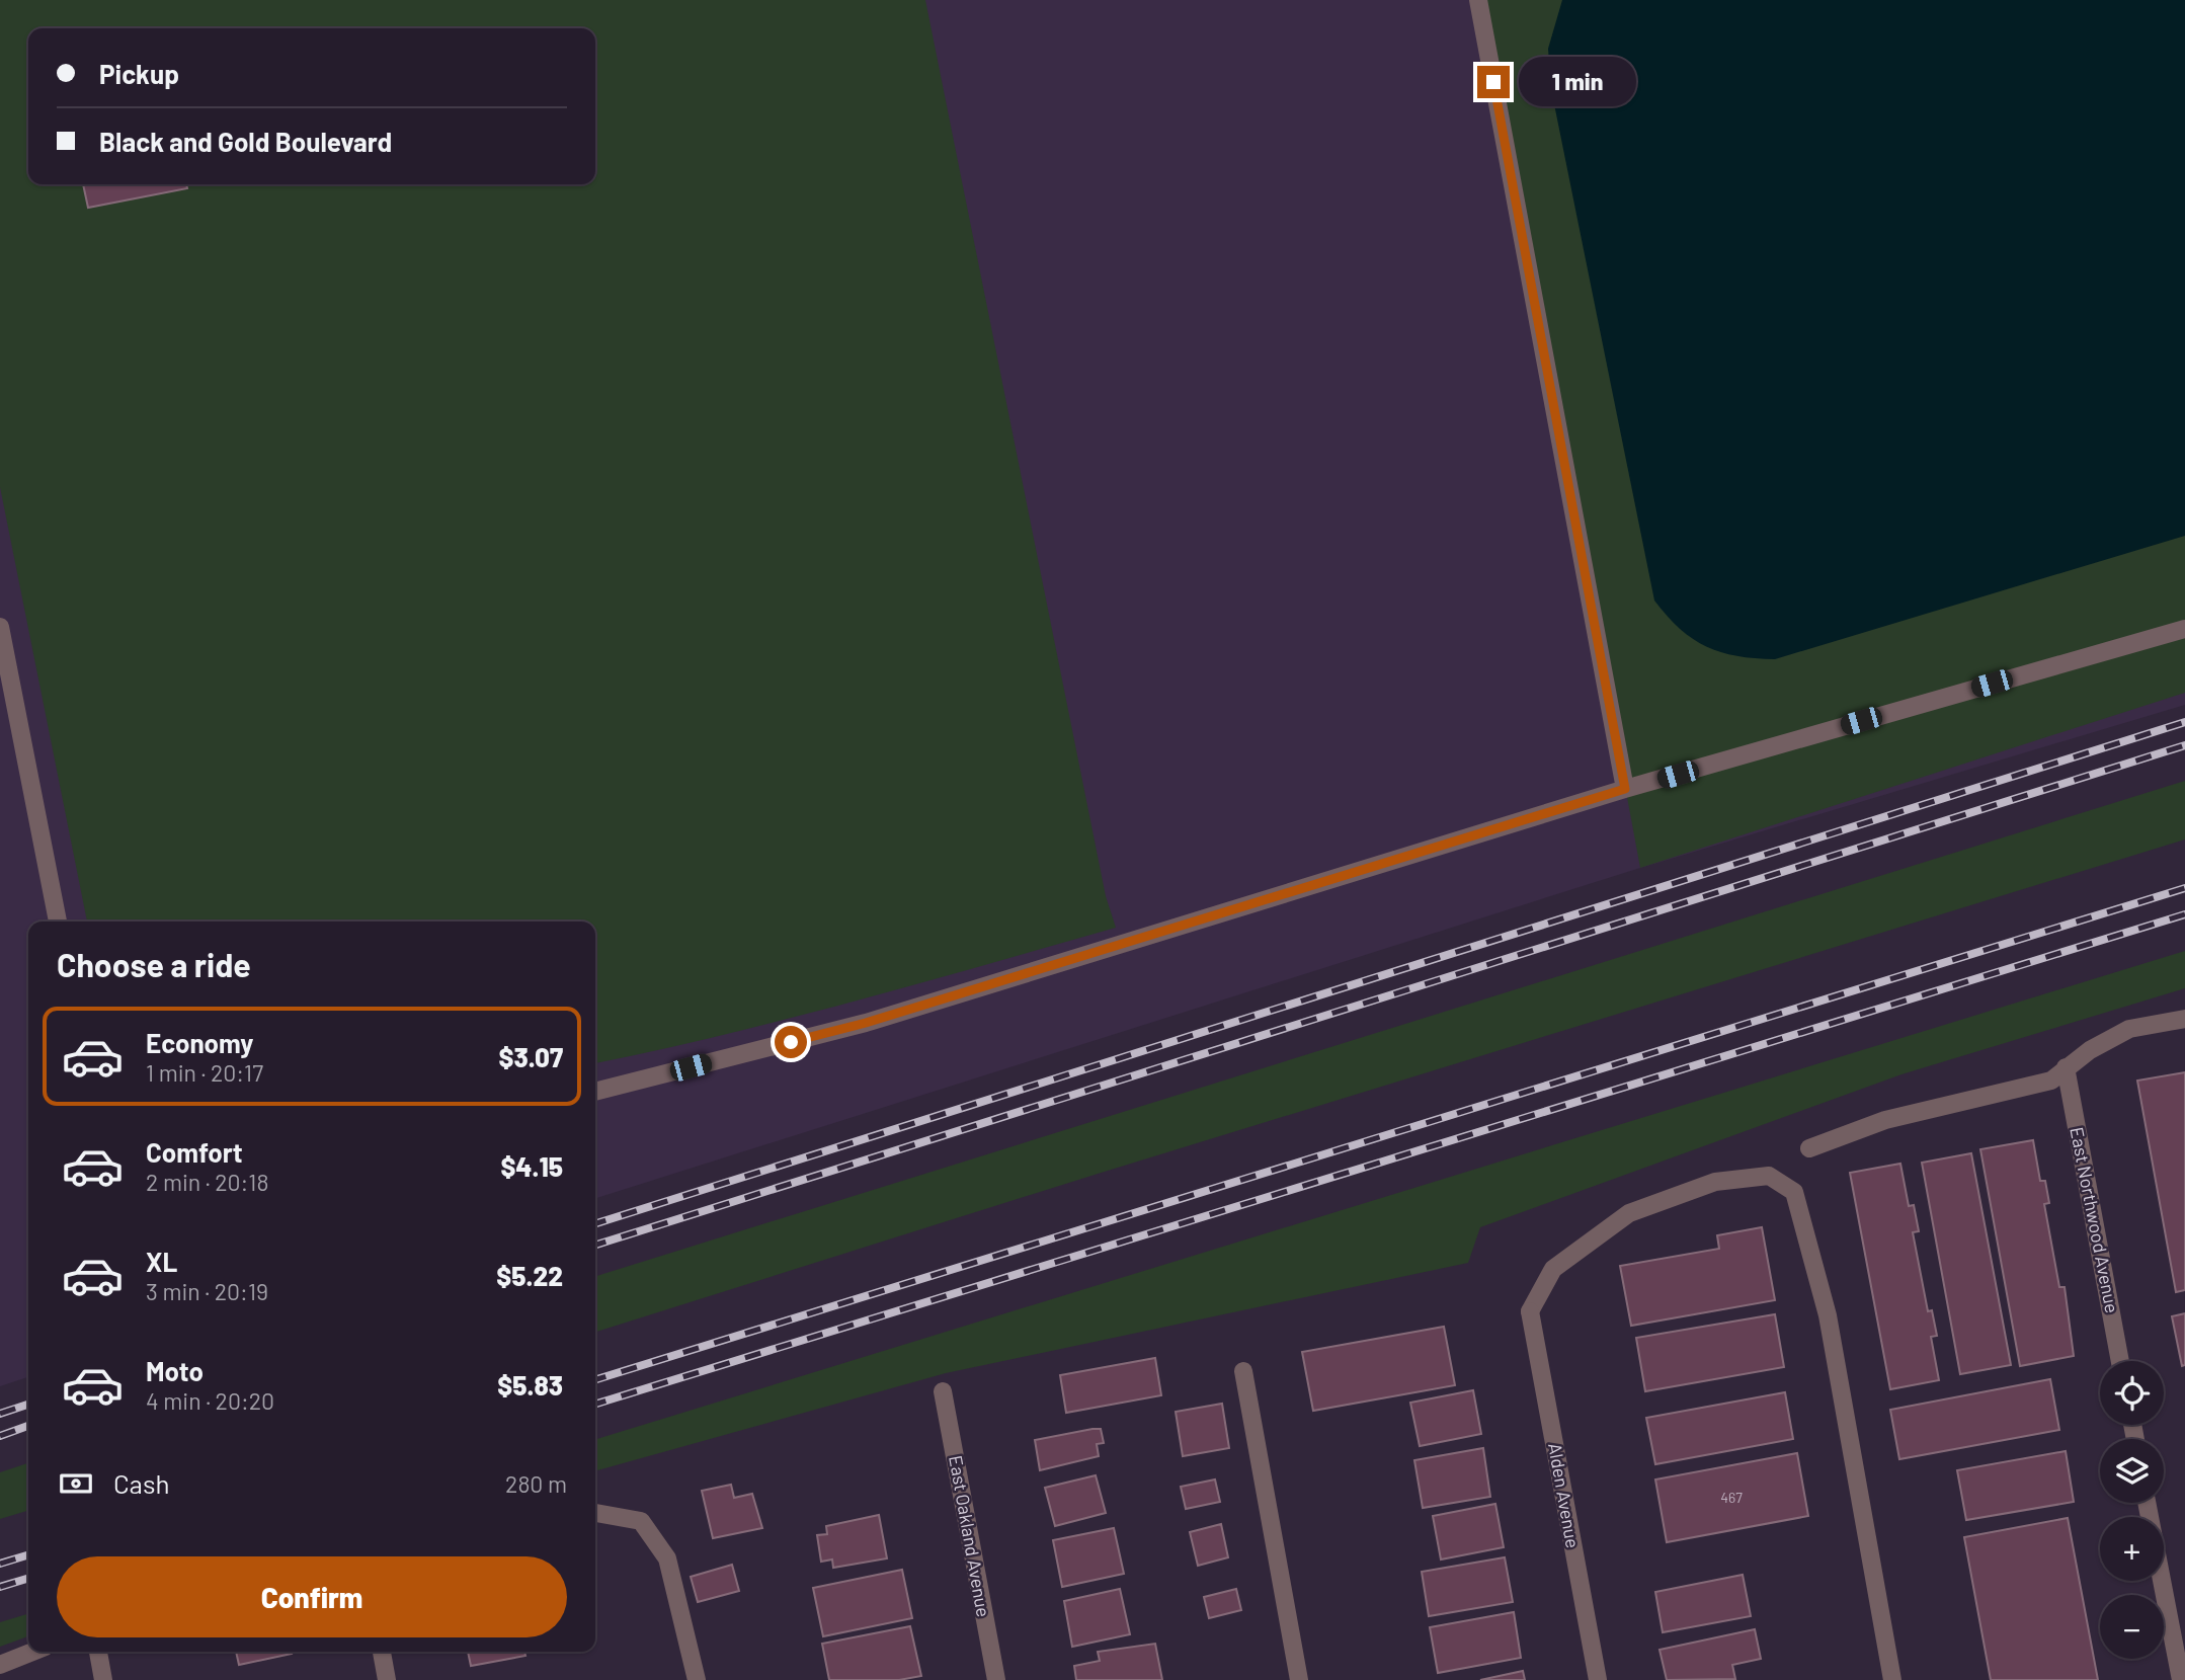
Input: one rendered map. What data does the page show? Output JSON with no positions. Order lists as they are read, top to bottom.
{
  "streets": {
    "street": ["East Northwood Avenue", "Alden Avenue", "East Oakland Avenue"]
  },
  "house_numbers": ["467"],
  "page": {
    "banner": ["Pickup", "Black and Gold Boulevard"],
    "bubble": "1 min",
    "heading": "Choose a ride",
    "list": [
      {
        "name": "Economy",
        "note": "1 min · 20:17",
        "value": "$3.07"
      },
      {
        "name": "Comfort",
        "note": "2 min · 20:18",
        "value": "$4.15"
      },
      {
        "name": "XL",
        "note": "3 min · 20:19",
        "value": "$5.22"
      },
      {
        "name": "Moto",
        "note": "4 min · 20:20",
        "value": "$5.83"
      }
    ],
    "map_buttons": ["+", "−"],
    "pay": ["Cash", "280 m"],
    "buttons": "Confirm"
  }
}
